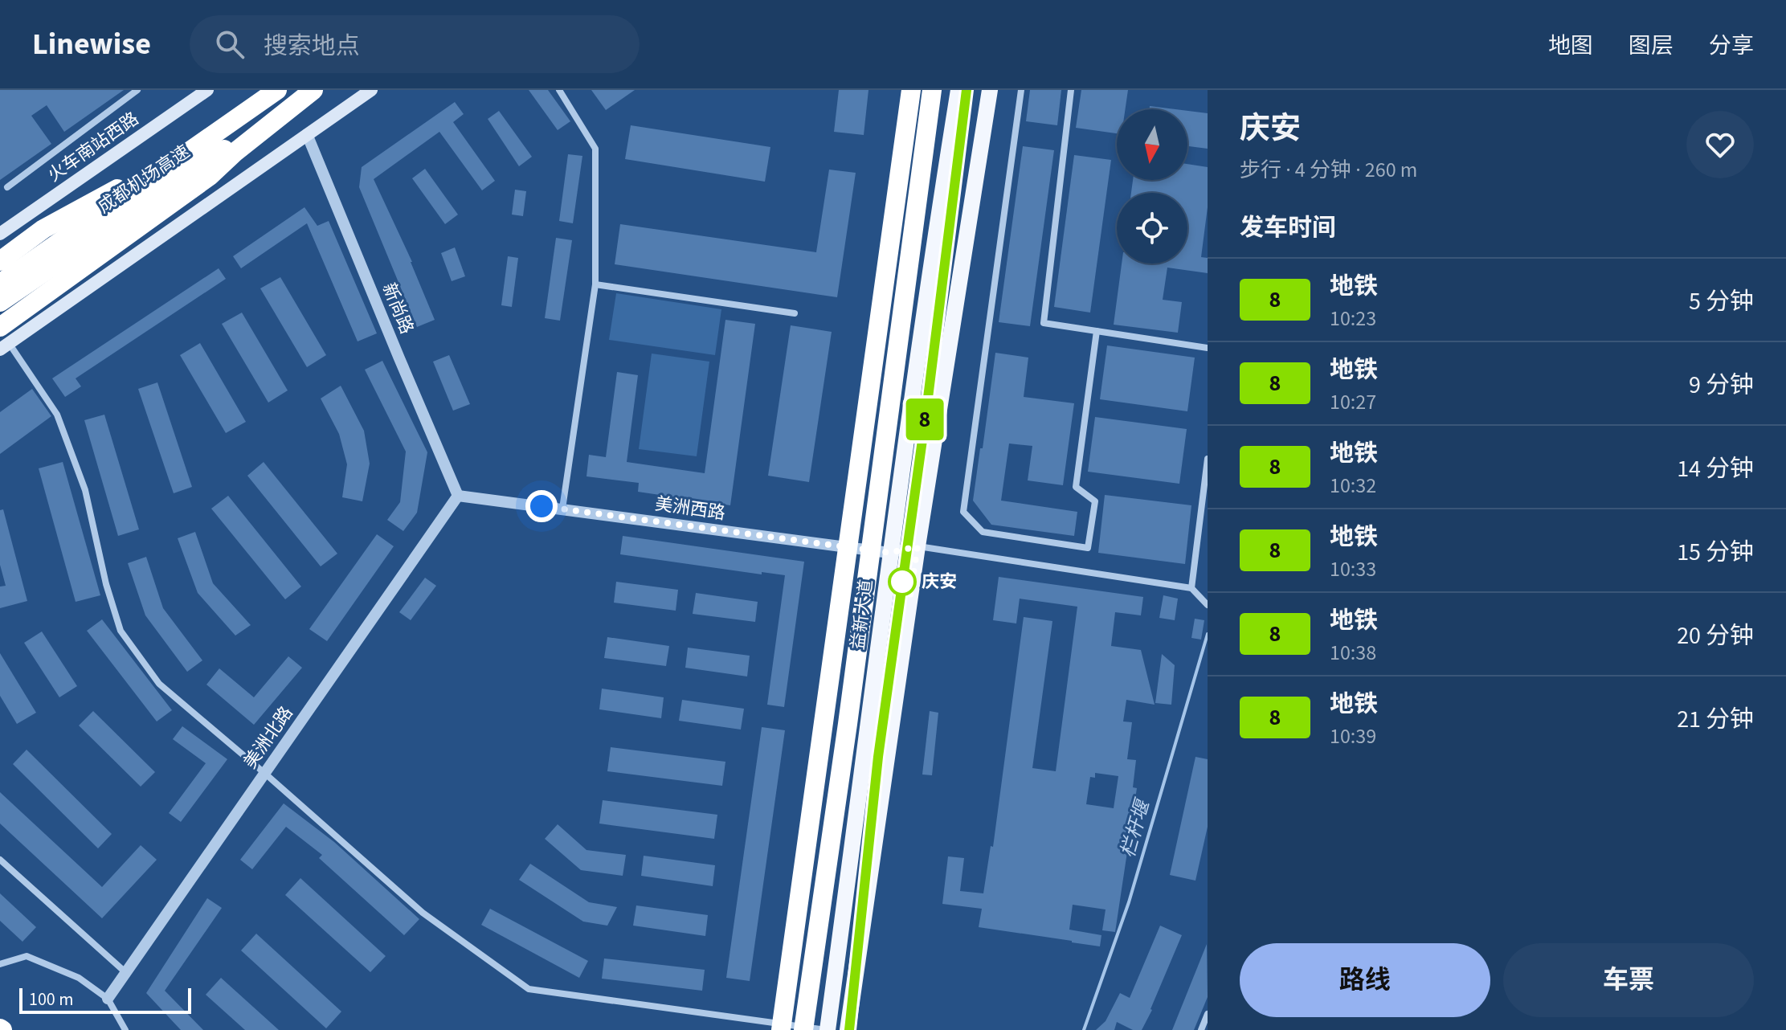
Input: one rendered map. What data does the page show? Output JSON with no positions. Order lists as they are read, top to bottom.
{
  "streets": {
    "highway": ["成都机场高速"],
    "main road": ["火车南站西路", "益新大道"],
    "street": ["新尚路", "美洲西路", "美洲北路"]
  },
  "crossings": [
    ["新尚路", "美洲西路"],
    ["新尚路", "美洲北路"],
    ["美洲西路", "益新大道"],
    ["美洲西路", "美洲北路"]
  ],
  "water": ["栏杆堰"],
  "places": ["庆安"],
  "lines": ["metro line 8"],
  "scale_bar": "100 m",
  "north": "bottom",
  "page": {
    "header": "Linewise",
    "search": "搜索地点",
    "nav": ["地图", "图层", "分享"],
    "on_map": "8",
    "heading": [
      ["庆安", "步行 · 4 分钟 · 260 m"],
      "发车时间"
    ],
    "list": [
      {
        "mark": "8",
        "name": "地铁",
        "note": "10:23",
        "value": "5 分钟"
      },
      {
        "mark": "8",
        "name": "地铁",
        "note": "10:27",
        "value": "9 分钟"
      },
      {
        "mark": "8",
        "name": "地铁",
        "note": "10:32",
        "value": "14 分钟"
      },
      {
        "mark": "8",
        "name": "地铁",
        "note": "10:33",
        "value": "15 分钟"
      },
      {
        "mark": "8",
        "name": "地铁",
        "note": "10:38",
        "value": "20 分钟"
      },
      {
        "mark": "8",
        "name": "地铁",
        "note": "10:39",
        "value": "21 分钟"
      }
    ],
    "buttons": ["路线", "车票"],
    "scale": "100 m"
  }
}
